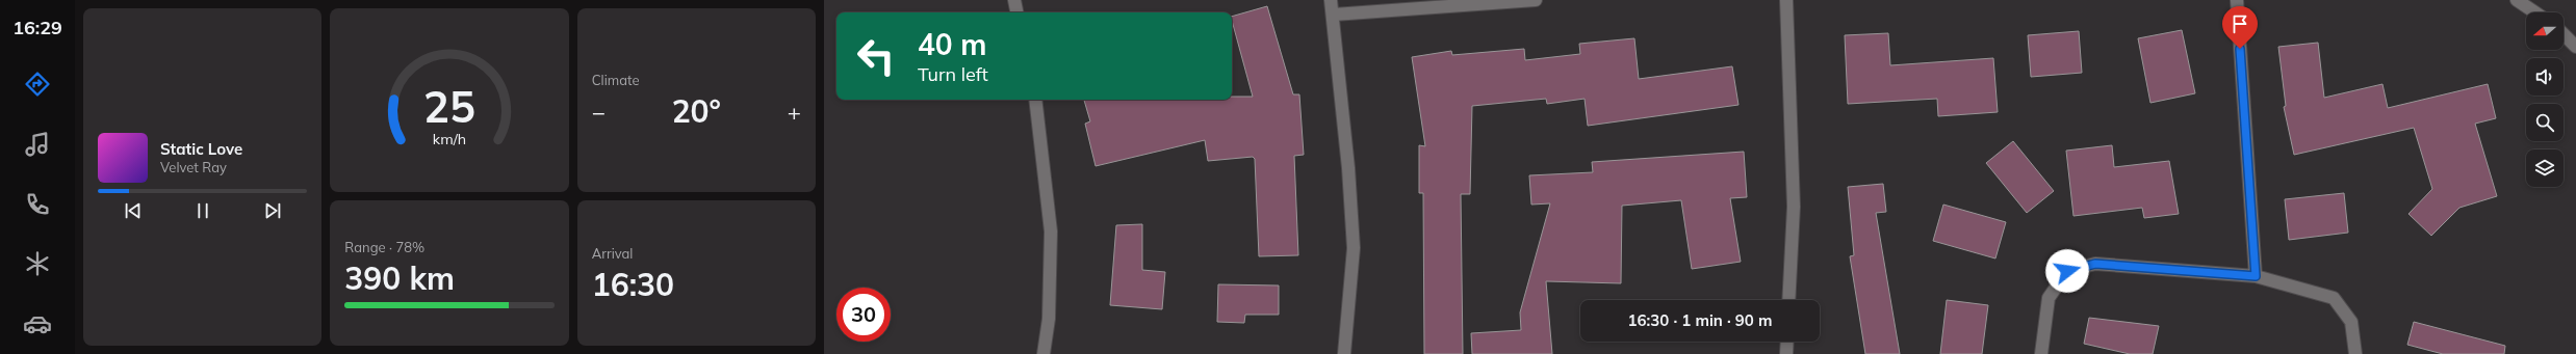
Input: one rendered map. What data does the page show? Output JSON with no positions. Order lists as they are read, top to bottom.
{
  "north": "left",
  "page": {
    "tabs": "16:29",
    "tile": [
      "Climate",
      ["Range · 78%", "390 km"],
      ["Arrival", "16:30"]
    ],
    "turn": ["40 m", "Turn left"],
    "heat": ["−", "20°", "+"],
    "song": ["Static Love", "Velvet Ray"],
    "limit": "30",
    "trip": "16:30 · 1 min · 90 m",
    "gauge": ["25", "km/h"]
  }
}
